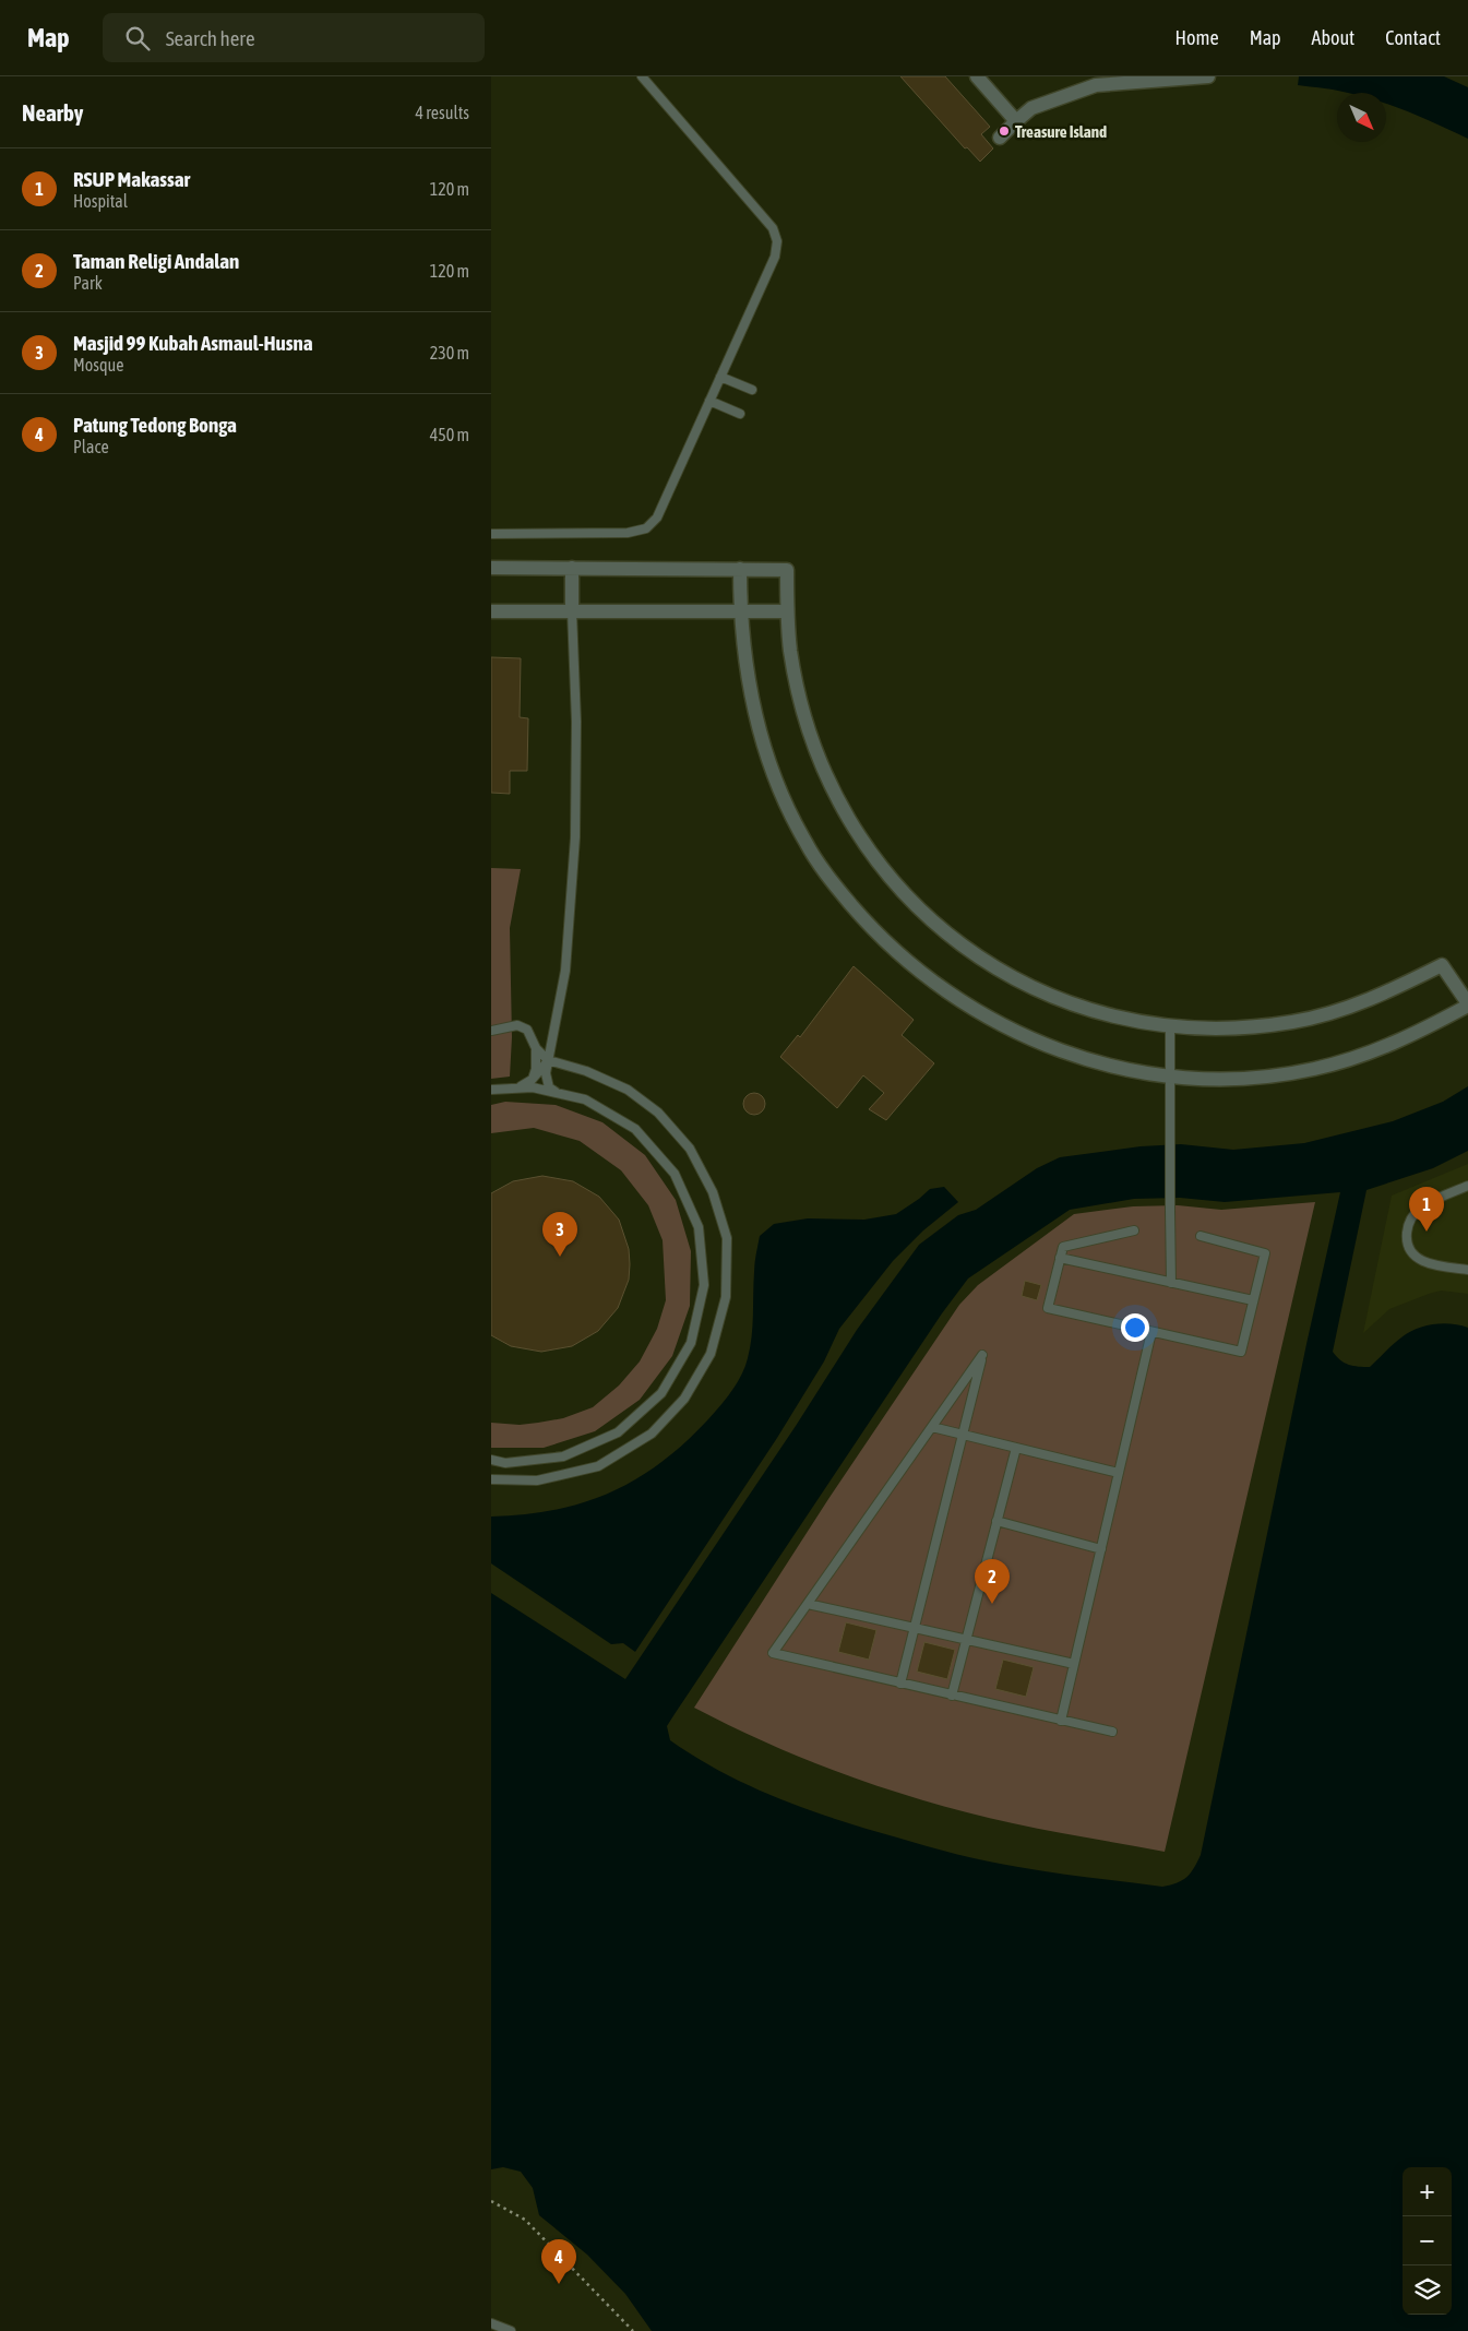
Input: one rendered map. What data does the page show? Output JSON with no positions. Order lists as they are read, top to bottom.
{
  "places": ["Treasure Island"],
  "north": "bottom right",
  "page": {
    "header": "Map",
    "search": "Search here",
    "nav": [
      "Home",
      "Map",
      "About",
      "Contact"
    ],
    "heading": ["Nearby", "4 results"],
    "list": [
      {
        "mark": "1",
        "name": "RSUP Makassar",
        "note": "Hospital",
        "value": "120 m"
      },
      {
        "mark": "2",
        "name": "Taman Religi Andalan",
        "note": "Park",
        "value": "120 m"
      },
      {
        "mark": "3",
        "name": "Masjid 99 Kubah Asmaul-Husna",
        "note": "Mosque",
        "value": "230 m"
      },
      {
        "mark": "4",
        "name": "Patung Tedong Bonga",
        "note": "Place",
        "value": "450 m"
      }
    ],
    "pins": [
      "1",
      "3",
      "2",
      "4"
    ],
    "map_buttons": ["+", "−"]
  }
}
